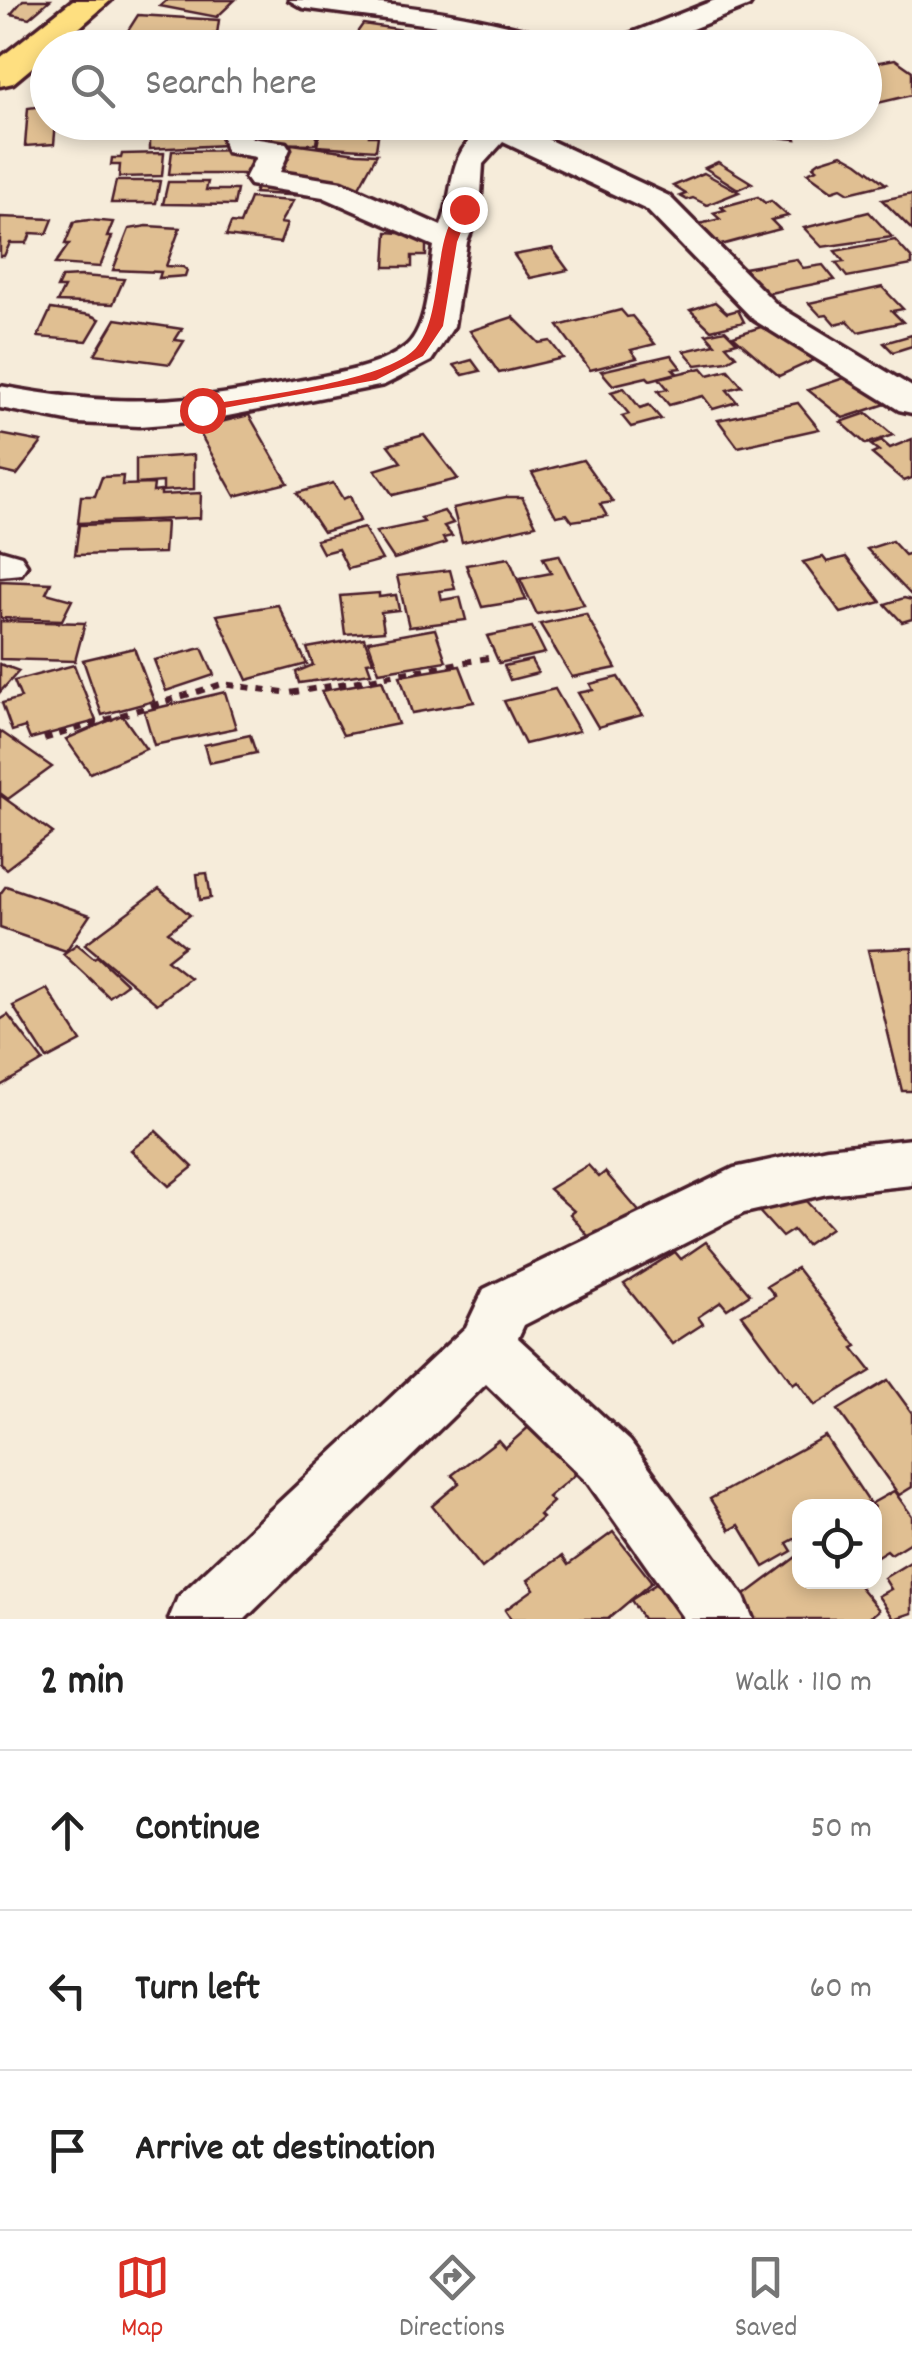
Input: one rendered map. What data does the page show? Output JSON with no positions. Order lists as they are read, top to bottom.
{
  "page": {
    "search": "Search here",
    "heading": ["2 min", "Walk · 110 m"],
    "list": [
      ["Continue", "50 m"],
      ["Turn left", "60 m"],
      "Arrive at destination"
    ],
    "nav": ["Map", "Directions", "Saved"]
  }
}
